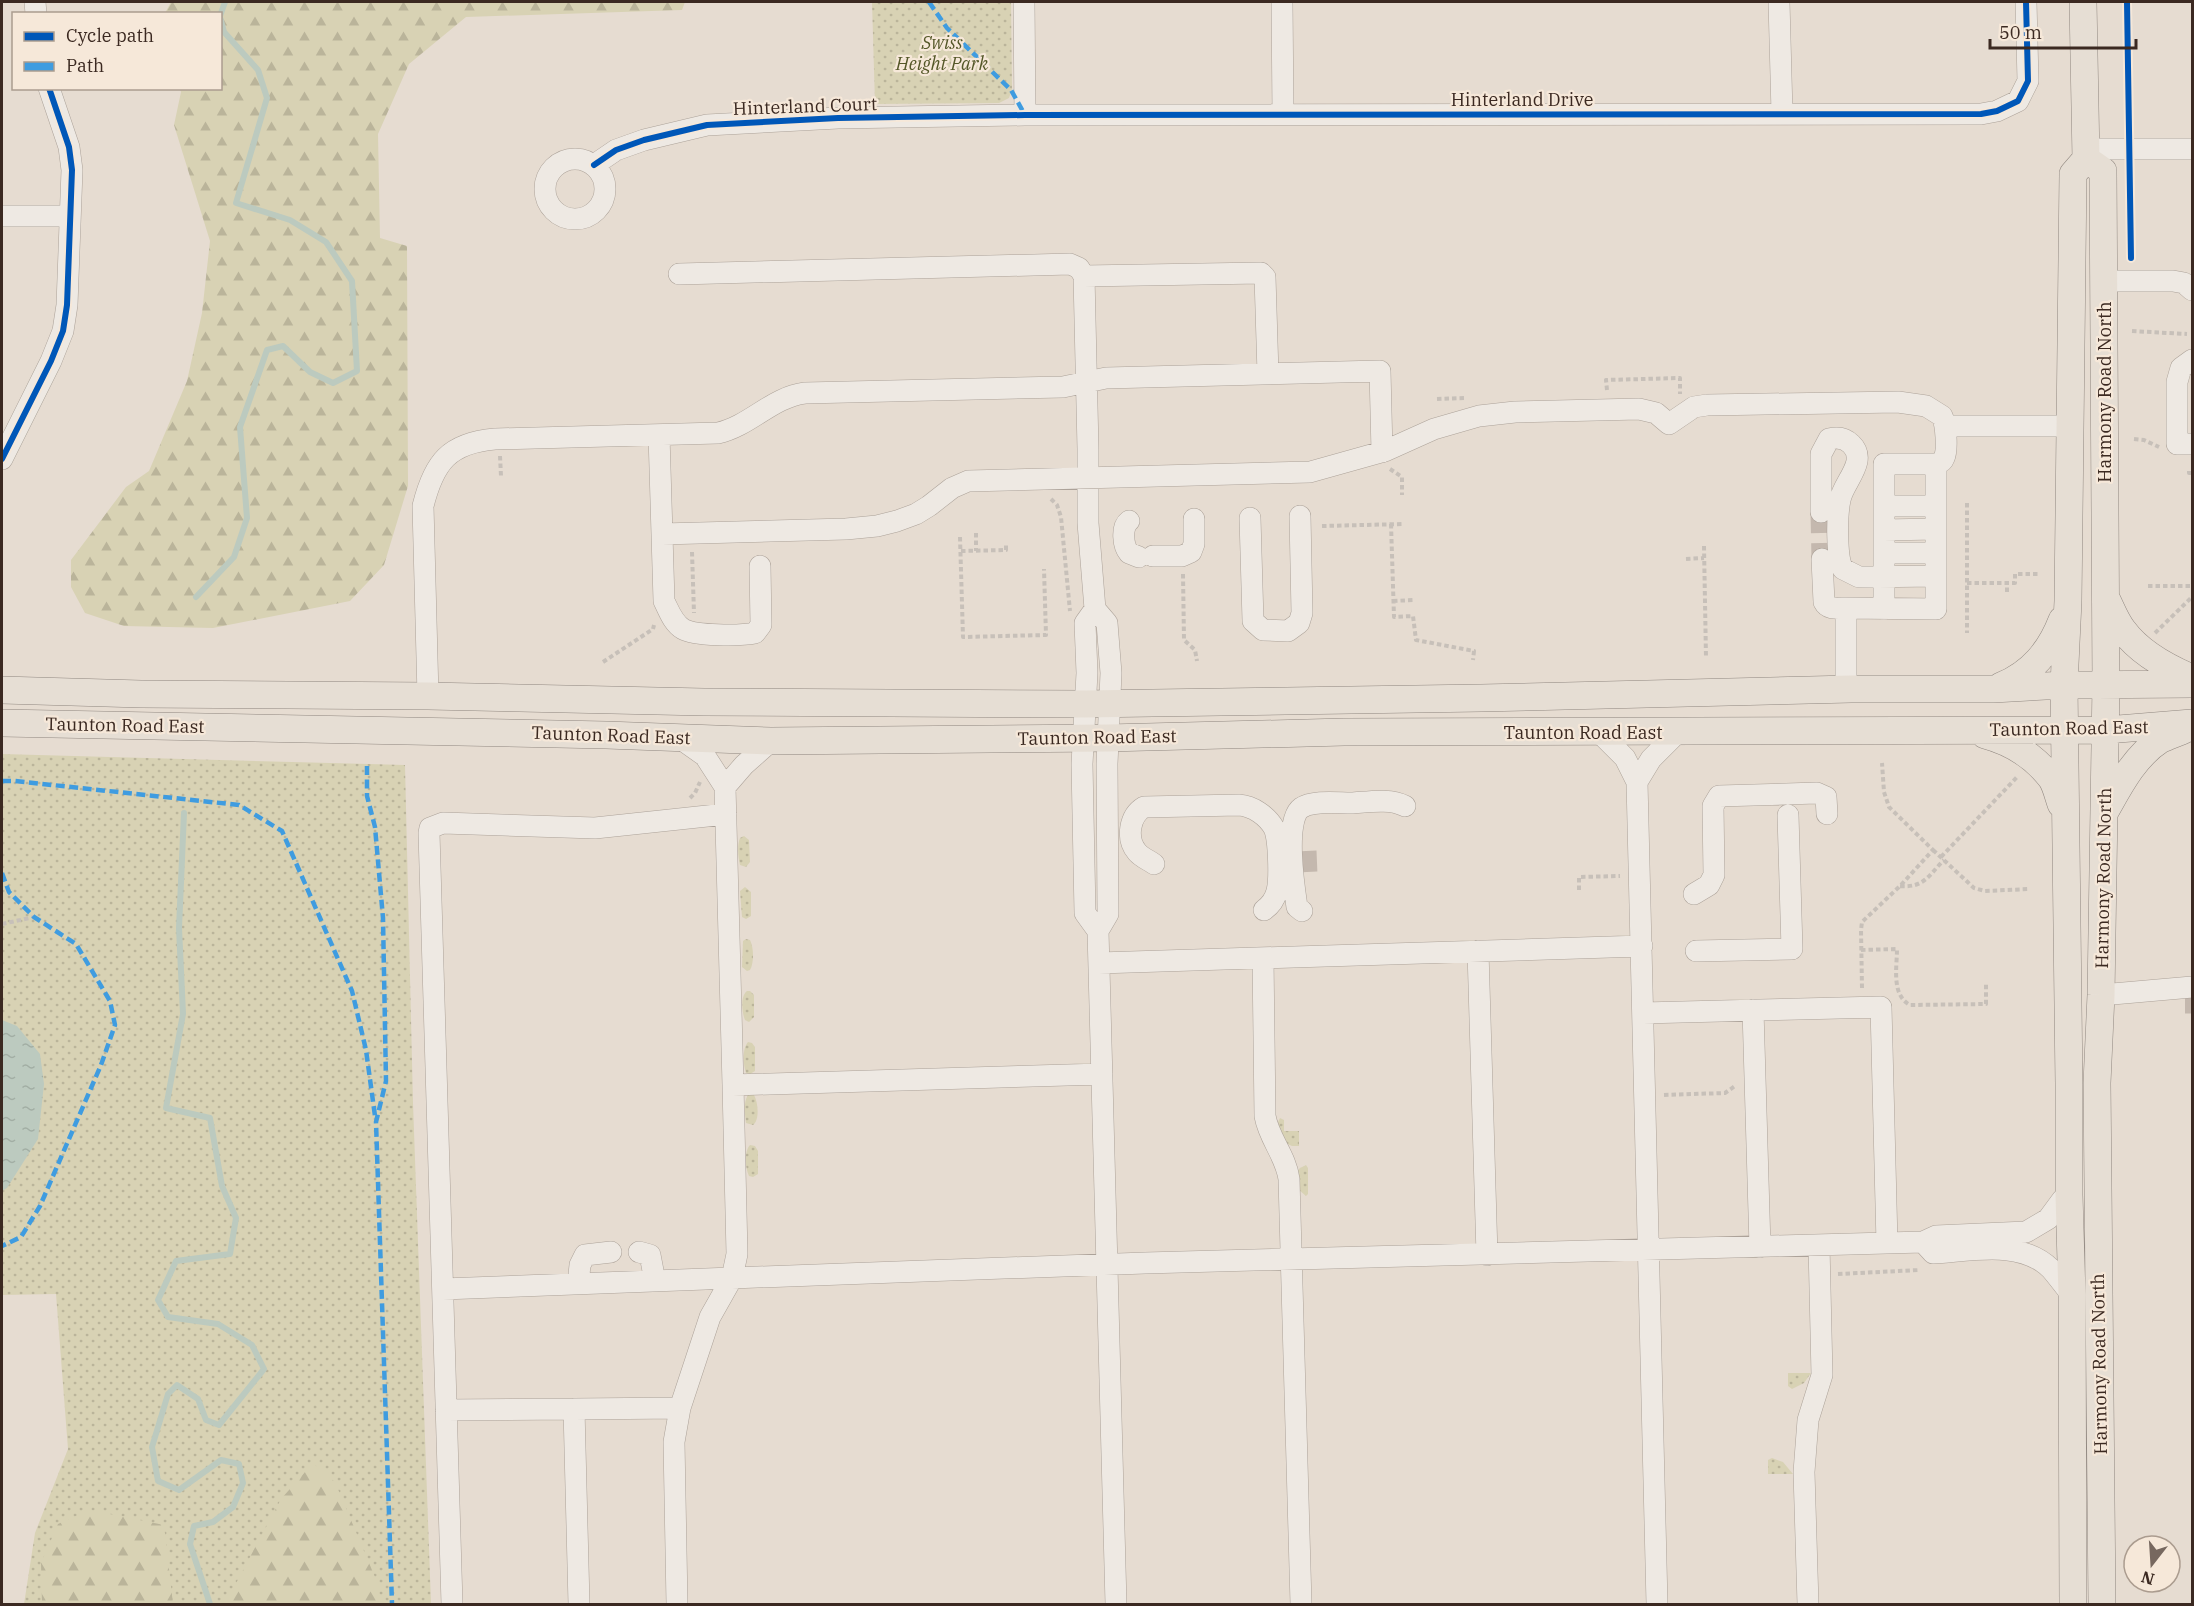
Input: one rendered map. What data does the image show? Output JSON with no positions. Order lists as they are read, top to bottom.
{
  "streets": {
    "main road": ["Harmony Road North", "Taunton Road East"],
    "street": ["Hinterland Drive", "Hinterland Court"]
  },
  "crossings": [
    ["Hinterland Drive", "Hinterland Court"],
    ["Harmony Road North", "Taunton Road East"]
  ],
  "parks": ["Swiss Height Park"],
  "legend": ["Cycle path", "Path"],
  "scale_bar": "50 m",
  "north": "bottom"
}
